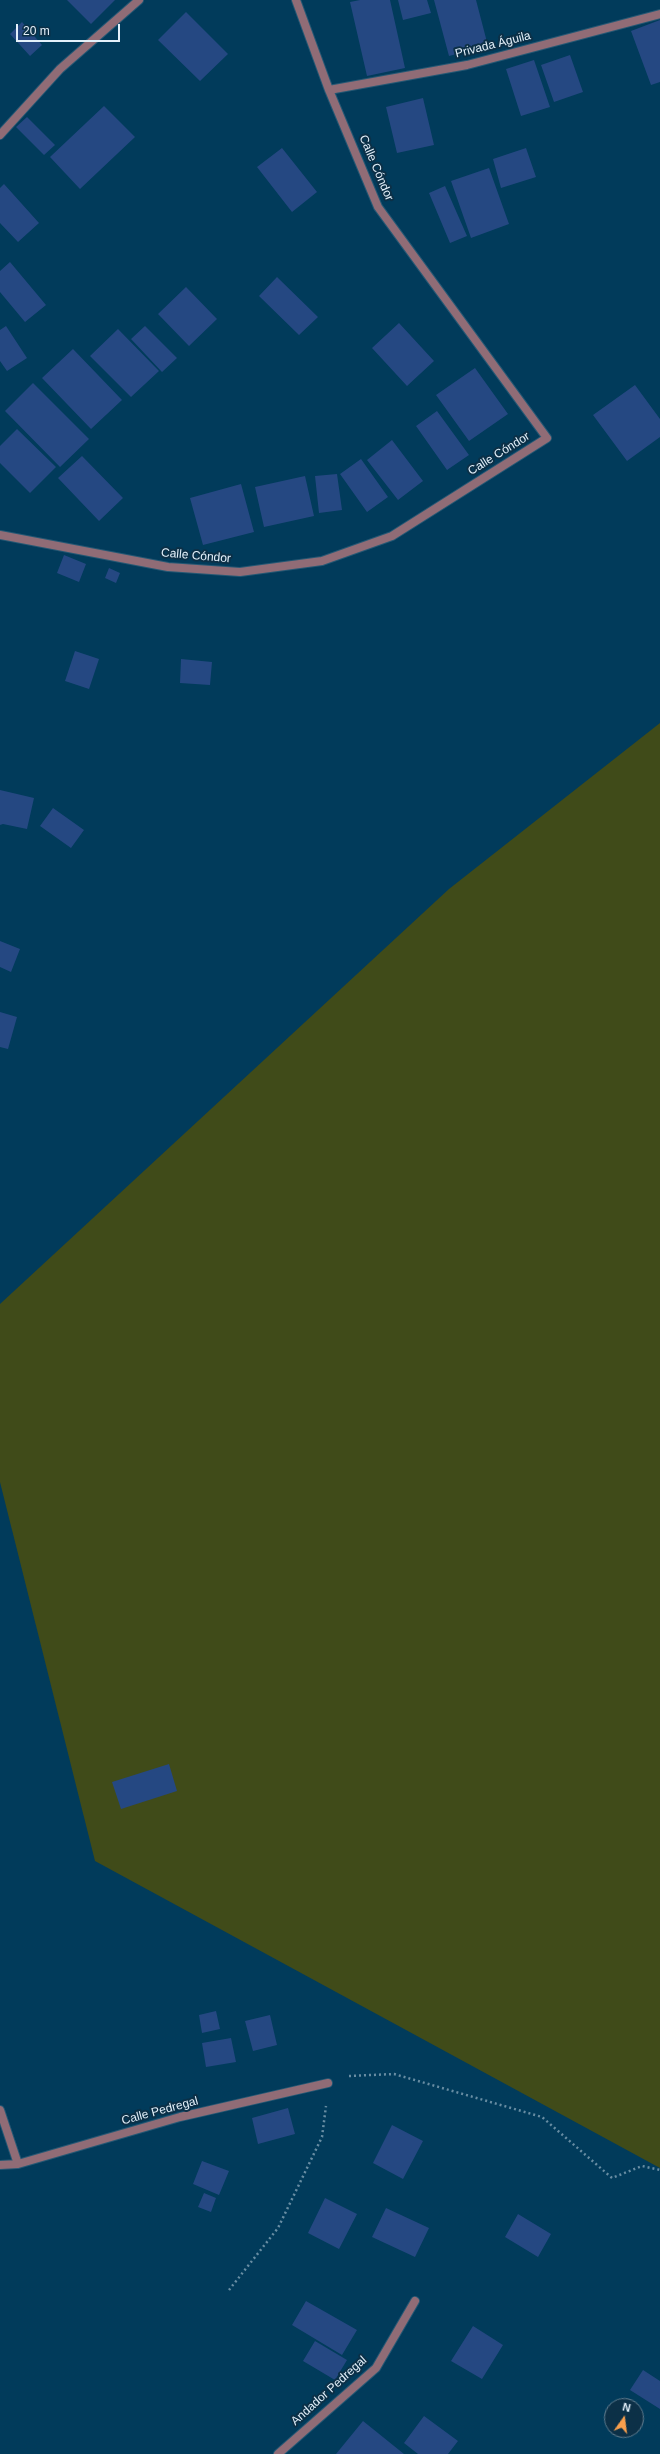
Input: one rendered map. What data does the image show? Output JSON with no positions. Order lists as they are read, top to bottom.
{
  "streets": {
    "street": [
      "Privada Águila",
      "Calle Cóndor",
      "Calle Pedregal",
      "Andador Pedregal"
    ]
  },
  "crossings": [
    ["Privada Águila", "Calle Cóndor"]
  ],
  "scale_bar": "20 m",
  "north": "top"
}
